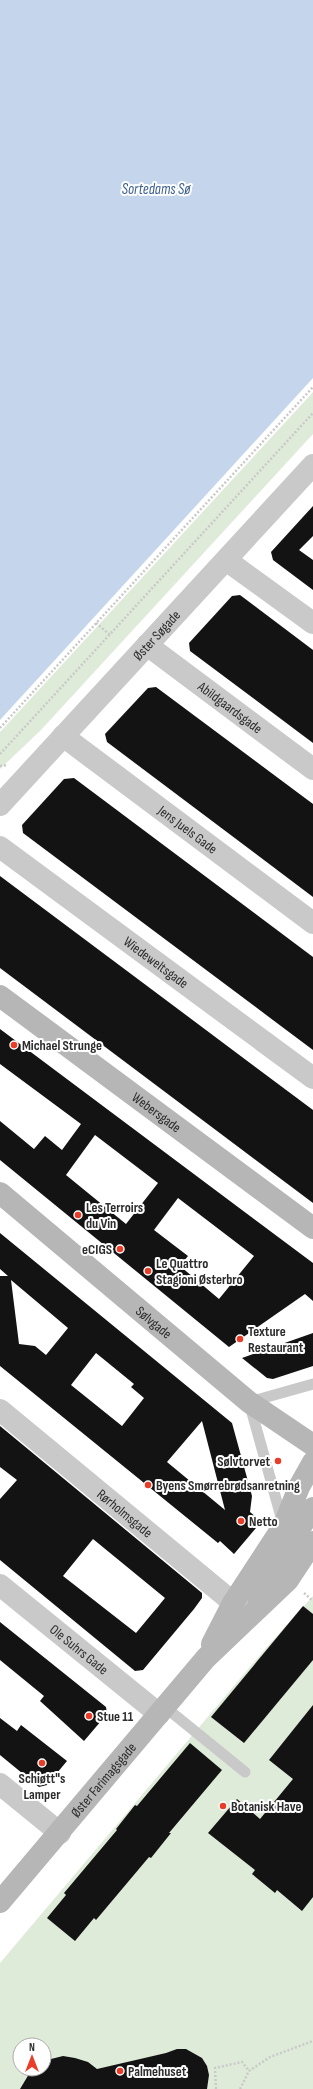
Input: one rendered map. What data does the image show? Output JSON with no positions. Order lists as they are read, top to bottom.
{
  "streets": {
    "street": [
      "Øster Søgade",
      "Abildgaardsgade",
      "Jens Juels Gade",
      "Wiedeweltsgade",
      "Webersgade",
      "Sølvgade",
      "Rørholmsgade",
      "Ole Suhrs Gade",
      "Øster Farimagsgade"
    ]
  },
  "crossings": [
    ["Øster Søgade", "Abildgaardsgade"],
    ["Øster Søgade", "Jens Juels Gade"],
    ["Rørholmsgade", "Øster Farimagsgade"],
    ["Ole Suhrs Gade", "Øster Farimagsgade"]
  ],
  "water": ["Sortedams Sø"],
  "places": [
    "Michael Strunge",
    "Les Terroirs du Vin",
    "eCIGS",
    "Le Quattro Stagioni Østerbro",
    "Texture Restaurant",
    "Sølvtorvet",
    "Byens Smørrebrødsanretning",
    "Netto",
    "Stue 11",
    "Schiøtt\"s Lamper",
    "Botanisk Have",
    "Palmehuset"
  ],
  "north": "top"
}
